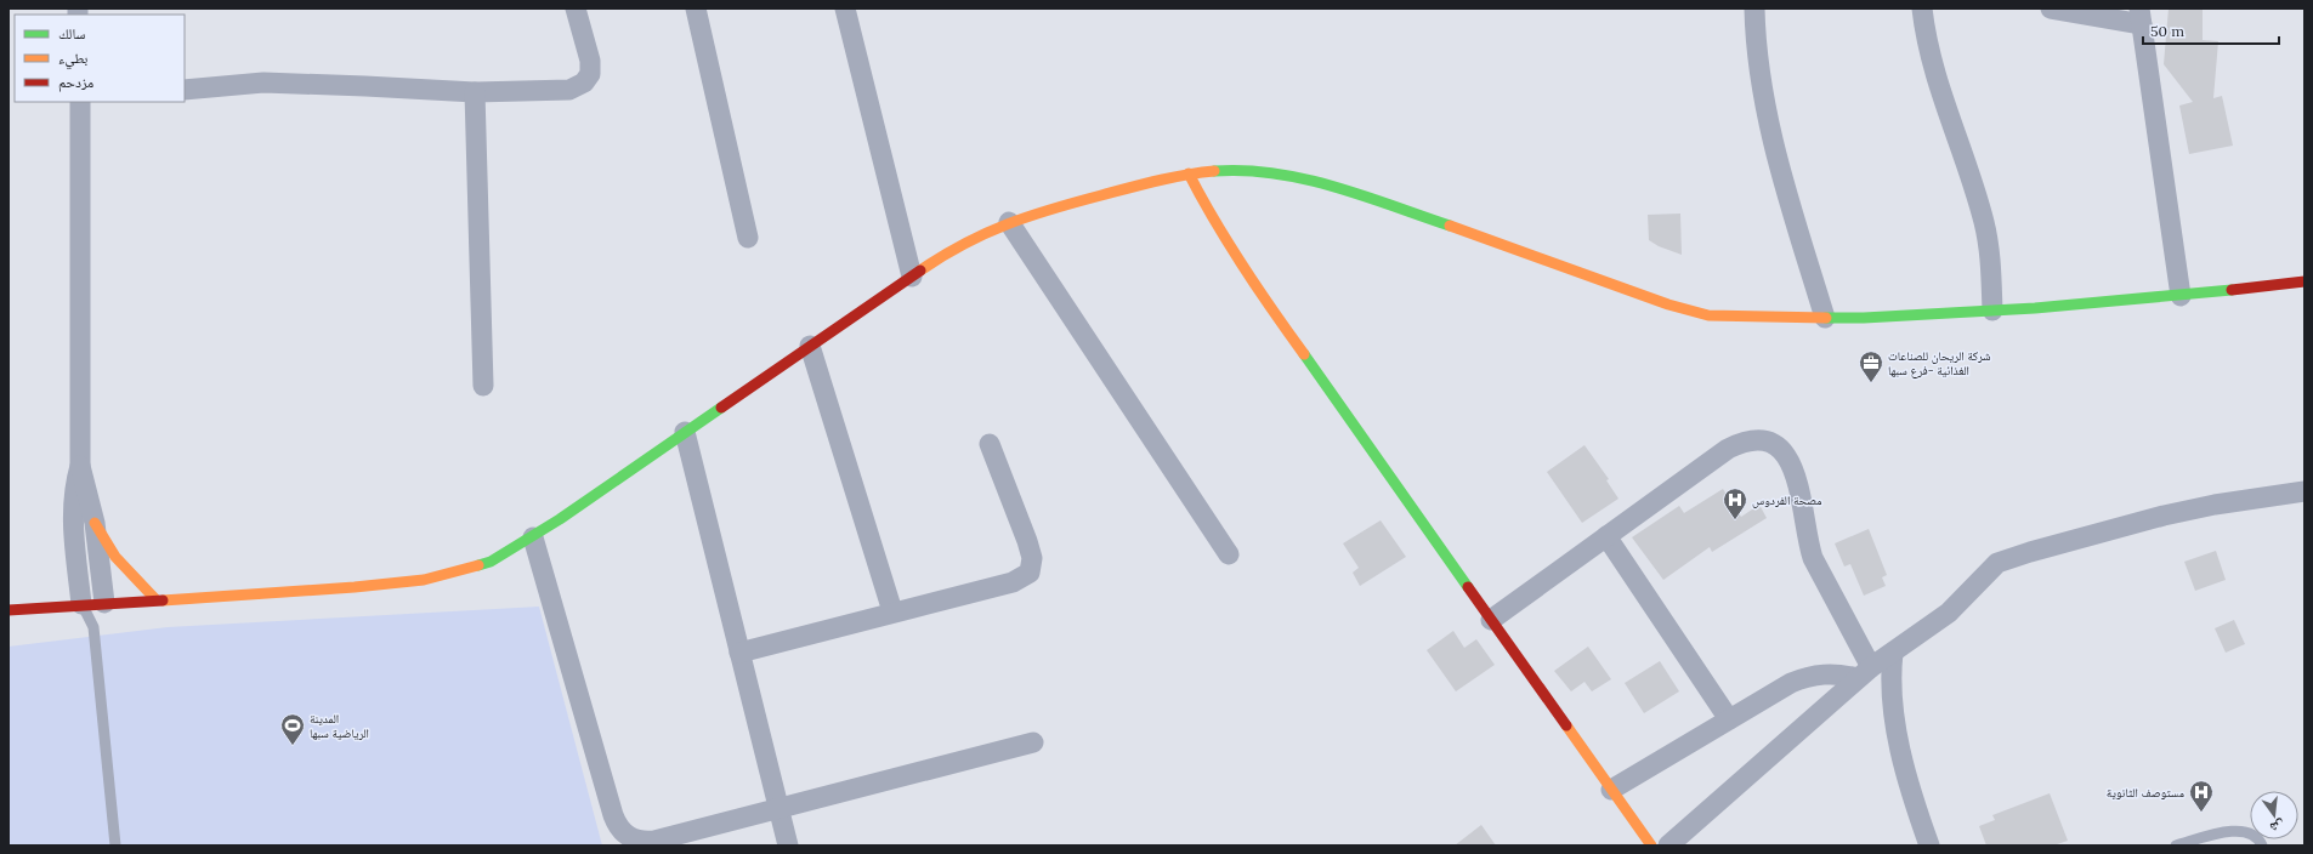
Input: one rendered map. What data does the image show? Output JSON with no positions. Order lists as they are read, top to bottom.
{
  "places": {
    "office": ["شركة الريحان للصناعات الغذائية -فرع سبها"],
    "hospital": ["مصحة الفردوس", "مستوصف الثانوية"],
    "sports": ["المدينة الرياضية سبها"]
  },
  "legend": ["سالك", "بطيء", "مزدحم"],
  "scale_bar": "50 m",
  "north": "bottom"
}
